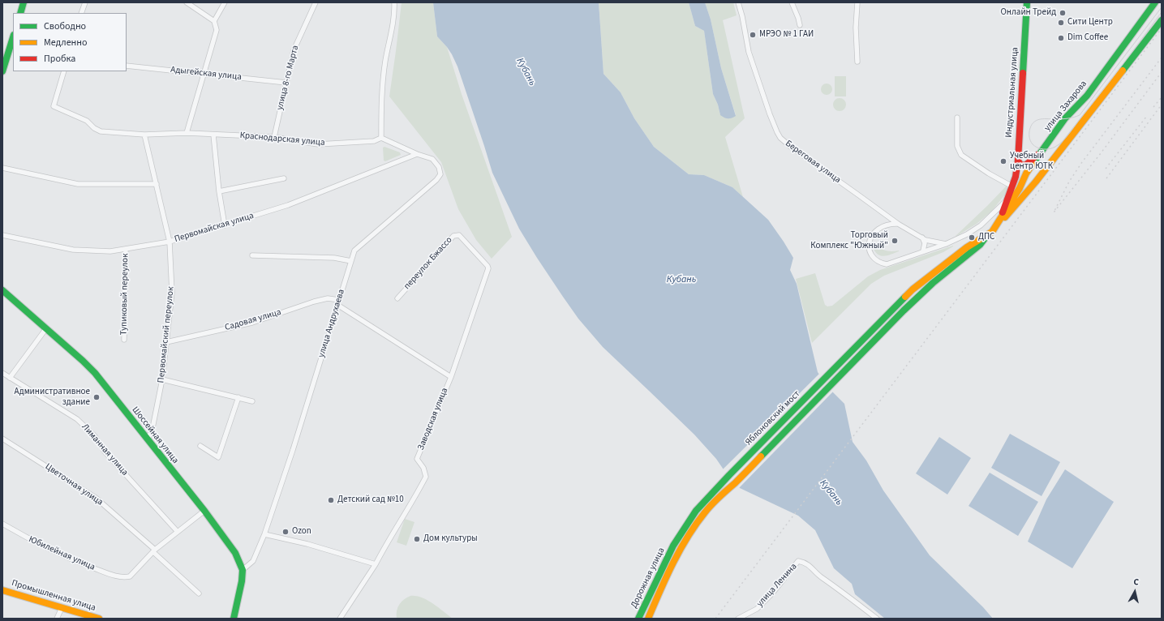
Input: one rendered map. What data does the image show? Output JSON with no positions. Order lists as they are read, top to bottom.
{
  "streets": {
    "main road": [
      "Индустриальная улица",
      "улица Захарова",
      "Яблоновский мост",
      "Шоссейная улица",
      "Дорожная улица",
      "Промышленная улица"
    ],
    "street": [
      "Адыгейская улица",
      "улица 8-го Марта",
      "Краснодарская улица",
      "Береговая улица",
      "Первомайская улица",
      "переулок Бжассо",
      "Тупиковый переулок",
      "Садовая улица",
      "улица Андрухаева",
      "Первомайский переулок",
      "Заводская улица",
      "Лиманная улица",
      "Цветочная улица",
      "Юбилейная улица",
      "улица Ленина"
    ]
  },
  "crossings": [
    ["Адыгейская улица", "улица 8-го Марта"],
    ["улица 8-го Марта", "Краснодарская улица"],
    ["Индустриальная улица", "улица Захарова"],
    ["улица Захарова", "Яблоновский мост"],
    ["Краснодарская улица", "улица Андрухаева"],
    ["Краснодарская улица", "Первомайский переулок"],
    ["Первомайская улица", "Тупиковый переулок"],
    ["Первомайская улица", "улица Андрухаева"],
    ["Первомайская улица", "Первомайский переулок"],
    ["переулок Бжассо", "Заводская улица"],
    ["Садовая улица", "улица Андрухаева"],
    ["Садовая улица", "Первомайский переулок"],
    ["улица Андрухаева", "Шоссейная улица"],
    ["Первомайский переулок", "Шоссейная улица"],
    ["Яблоновский мост", "Дорожная улица"],
    ["Цветочная улица", "Юбилейная улица"]
  ],
  "water": ["Кубань"],
  "places": [
    "Онлайн Трейд",
    "Сити Центр",
    "МРЭО № 1 ГАИ",
    "Dim Coffee",
    "Учебный центр ЮТК",
    "ДПС",
    "Торговый Комплекс \"Южный\"",
    "Административное здание",
    "Детский сад №10",
    "Ozon",
    "Дом культуры"
  ],
  "legend": ["Свободно", "Медленно", "Пробка"],
  "north": "top"
}
